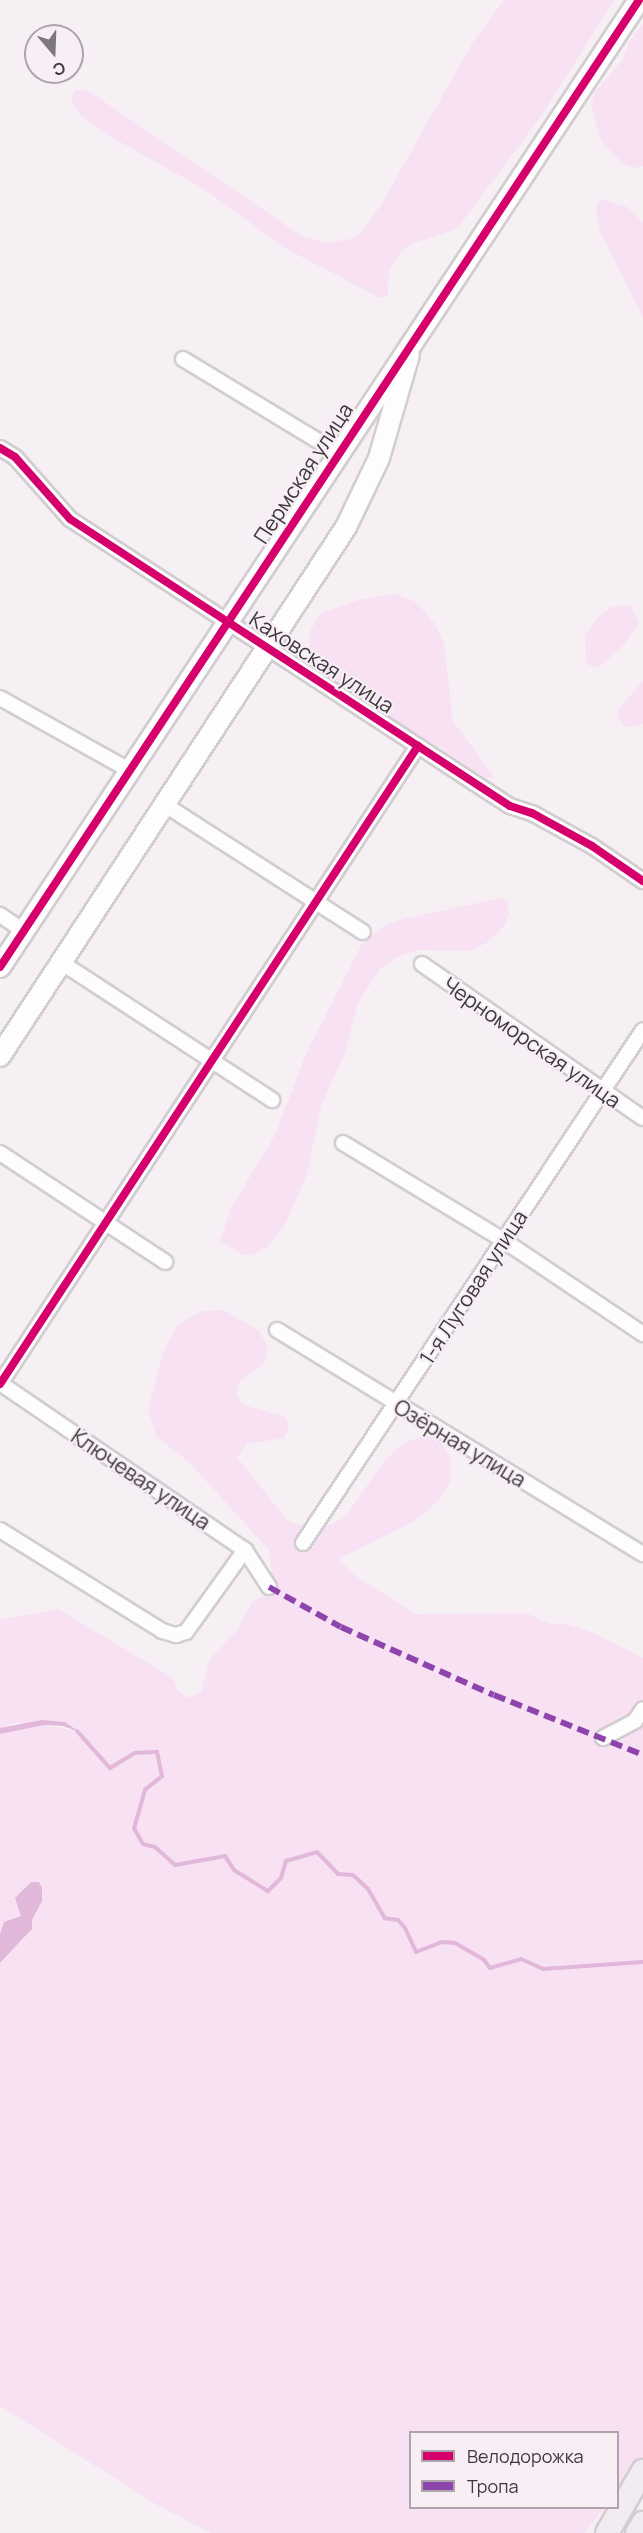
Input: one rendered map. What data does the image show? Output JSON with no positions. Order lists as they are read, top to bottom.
{
  "streets": {
    "street": [
      "Пермская улица",
      "Каховская улица",
      "Черноморская улица",
      "1-я Луговая улица",
      "Озёрная улица",
      "Ключевая улица"
    ]
  },
  "crossings": [
    ["Пермская улица", "Каховская улица"],
    ["Черноморская улица", "1-я Луговая улица"],
    ["1-я Луговая улица", "Озёрная улица"]
  ],
  "legend": ["Велодорожка", "Тропа"],
  "north": "bottom"
}
